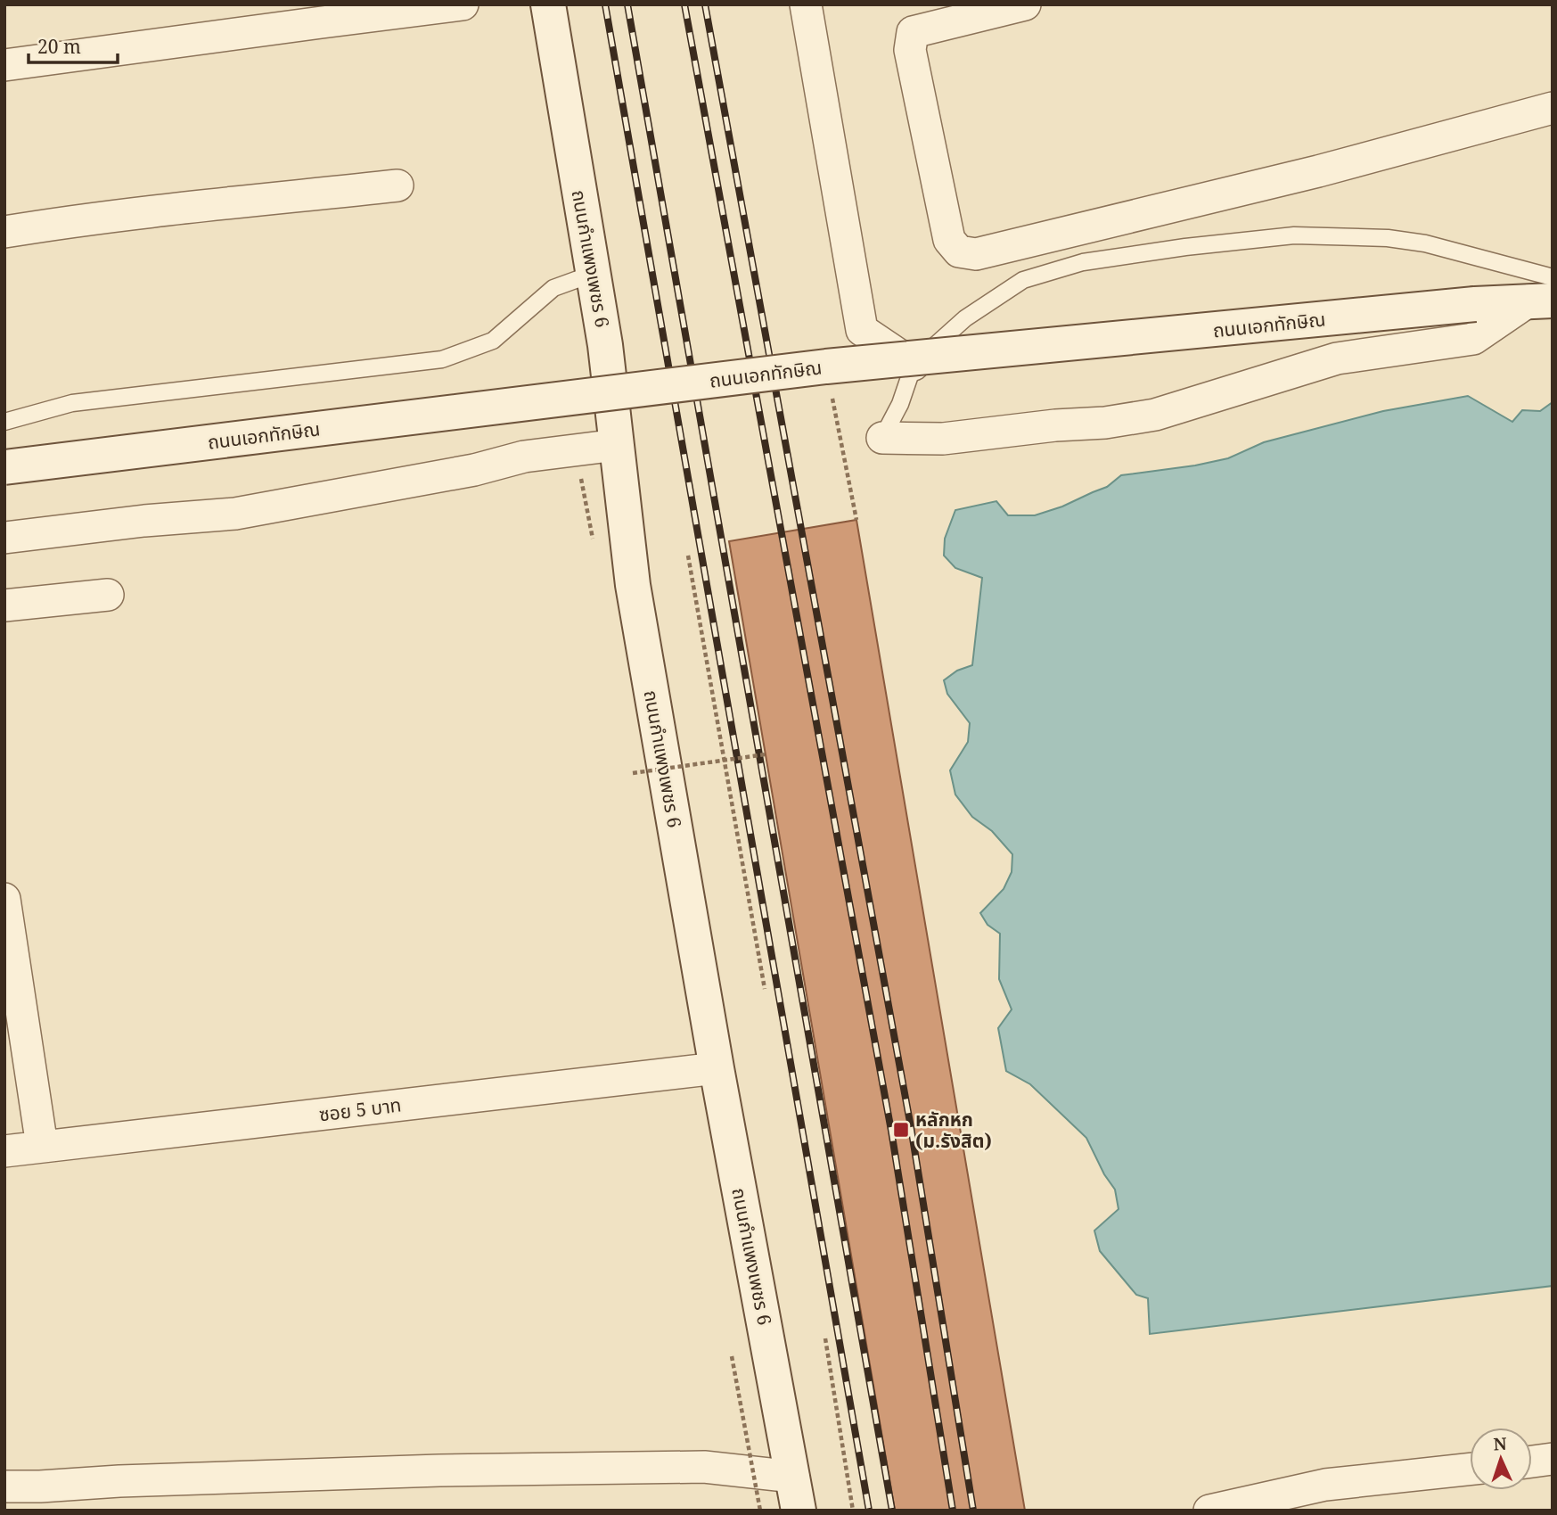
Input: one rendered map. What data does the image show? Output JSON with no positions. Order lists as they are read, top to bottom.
{
  "streets": {
    "main road": ["ถนนกำแพงเพชร 6", "ถนนเอกทักษิณ"],
    "street": ["ซอย 5 บาท"]
  },
  "crossings": [
    ["ถนนกำแพงเพชร 6", "ซอย 5 บาท"]
  ],
  "places": {
    "transit": ["หลักหก (ม.รังสิต)"]
  },
  "scale_bar": "20 m",
  "north": "top"
}
